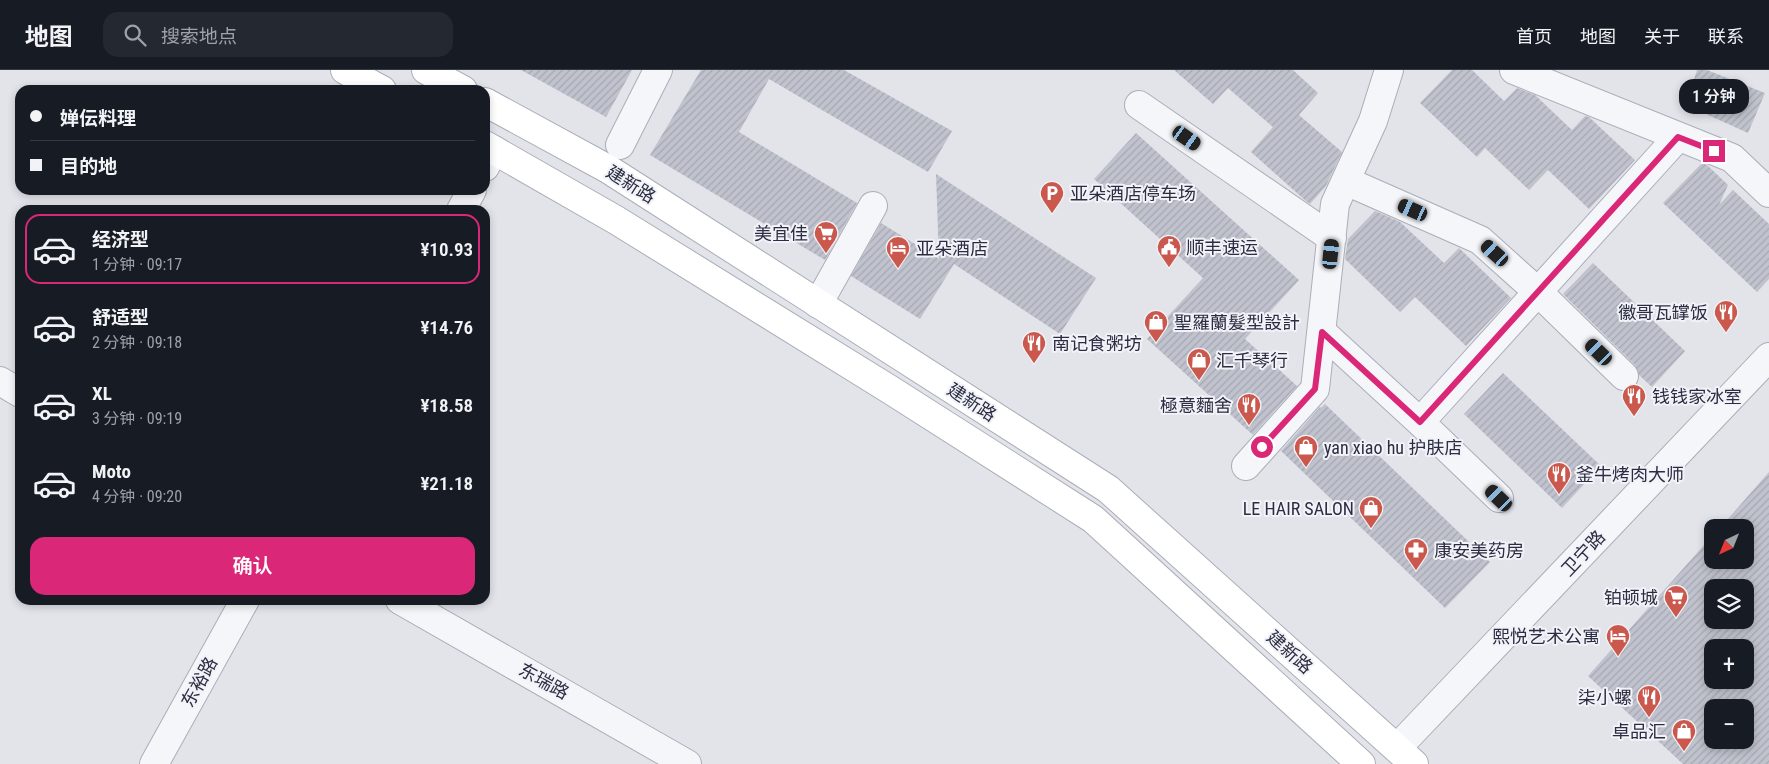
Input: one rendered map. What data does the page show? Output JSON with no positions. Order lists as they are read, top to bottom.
{
  "streets": {
    "main road": ["建新路"],
    "street": ["卫宁路", "东瑞路", "东裕路"]
  },
  "crossings": [
    ["建新路", "卫宁路"]
  ],
  "places": {
    "parking": ["亚朵酒店停车场"],
    "supermarket": ["美宜佳", "铂顿城"],
    "public building": ["顺丰速运"],
    "hotel": ["亚朵酒店", "熙悦艺术公寓"],
    "restaurant": [
      "徽哥瓦罉饭",
      "南记食粥坊",
      "钱钱家冰室",
      "極意麵舍",
      "釜牛烤肉大师",
      "柒小螺"
    ],
    "shop": [
      "聖羅蘭髮型設計",
      "汇千琴行",
      "yan xiao hu 护肤店",
      "LE HAIR SALON",
      "卓品汇"
    ],
    "pharmacy": ["康安美药房"]
  },
  "north": "bottom left",
  "page": {
    "header": "地图",
    "search": "搜索地点",
    "nav": [
      "首页",
      "地图",
      "关于",
      "联系"
    ],
    "bubble": "1 分钟",
    "banner": ["婵伝料理", "目的地"],
    "list": [
      {
        "name": "经济型",
        "note": "1 分钟 · 09:17",
        "value": "¥10.93"
      },
      {
        "name": "舒适型",
        "note": "2 分钟 · 09:18",
        "value": "¥14.76"
      },
      {
        "name": "XL",
        "note": "3 分钟 · 09:19",
        "value": "¥18.58"
      },
      {
        "name": "Moto",
        "note": "4 分钟 · 09:20",
        "value": "¥21.18"
      }
    ],
    "map_buttons": ["+", "−"],
    "buttons": "确认"
  }
}
